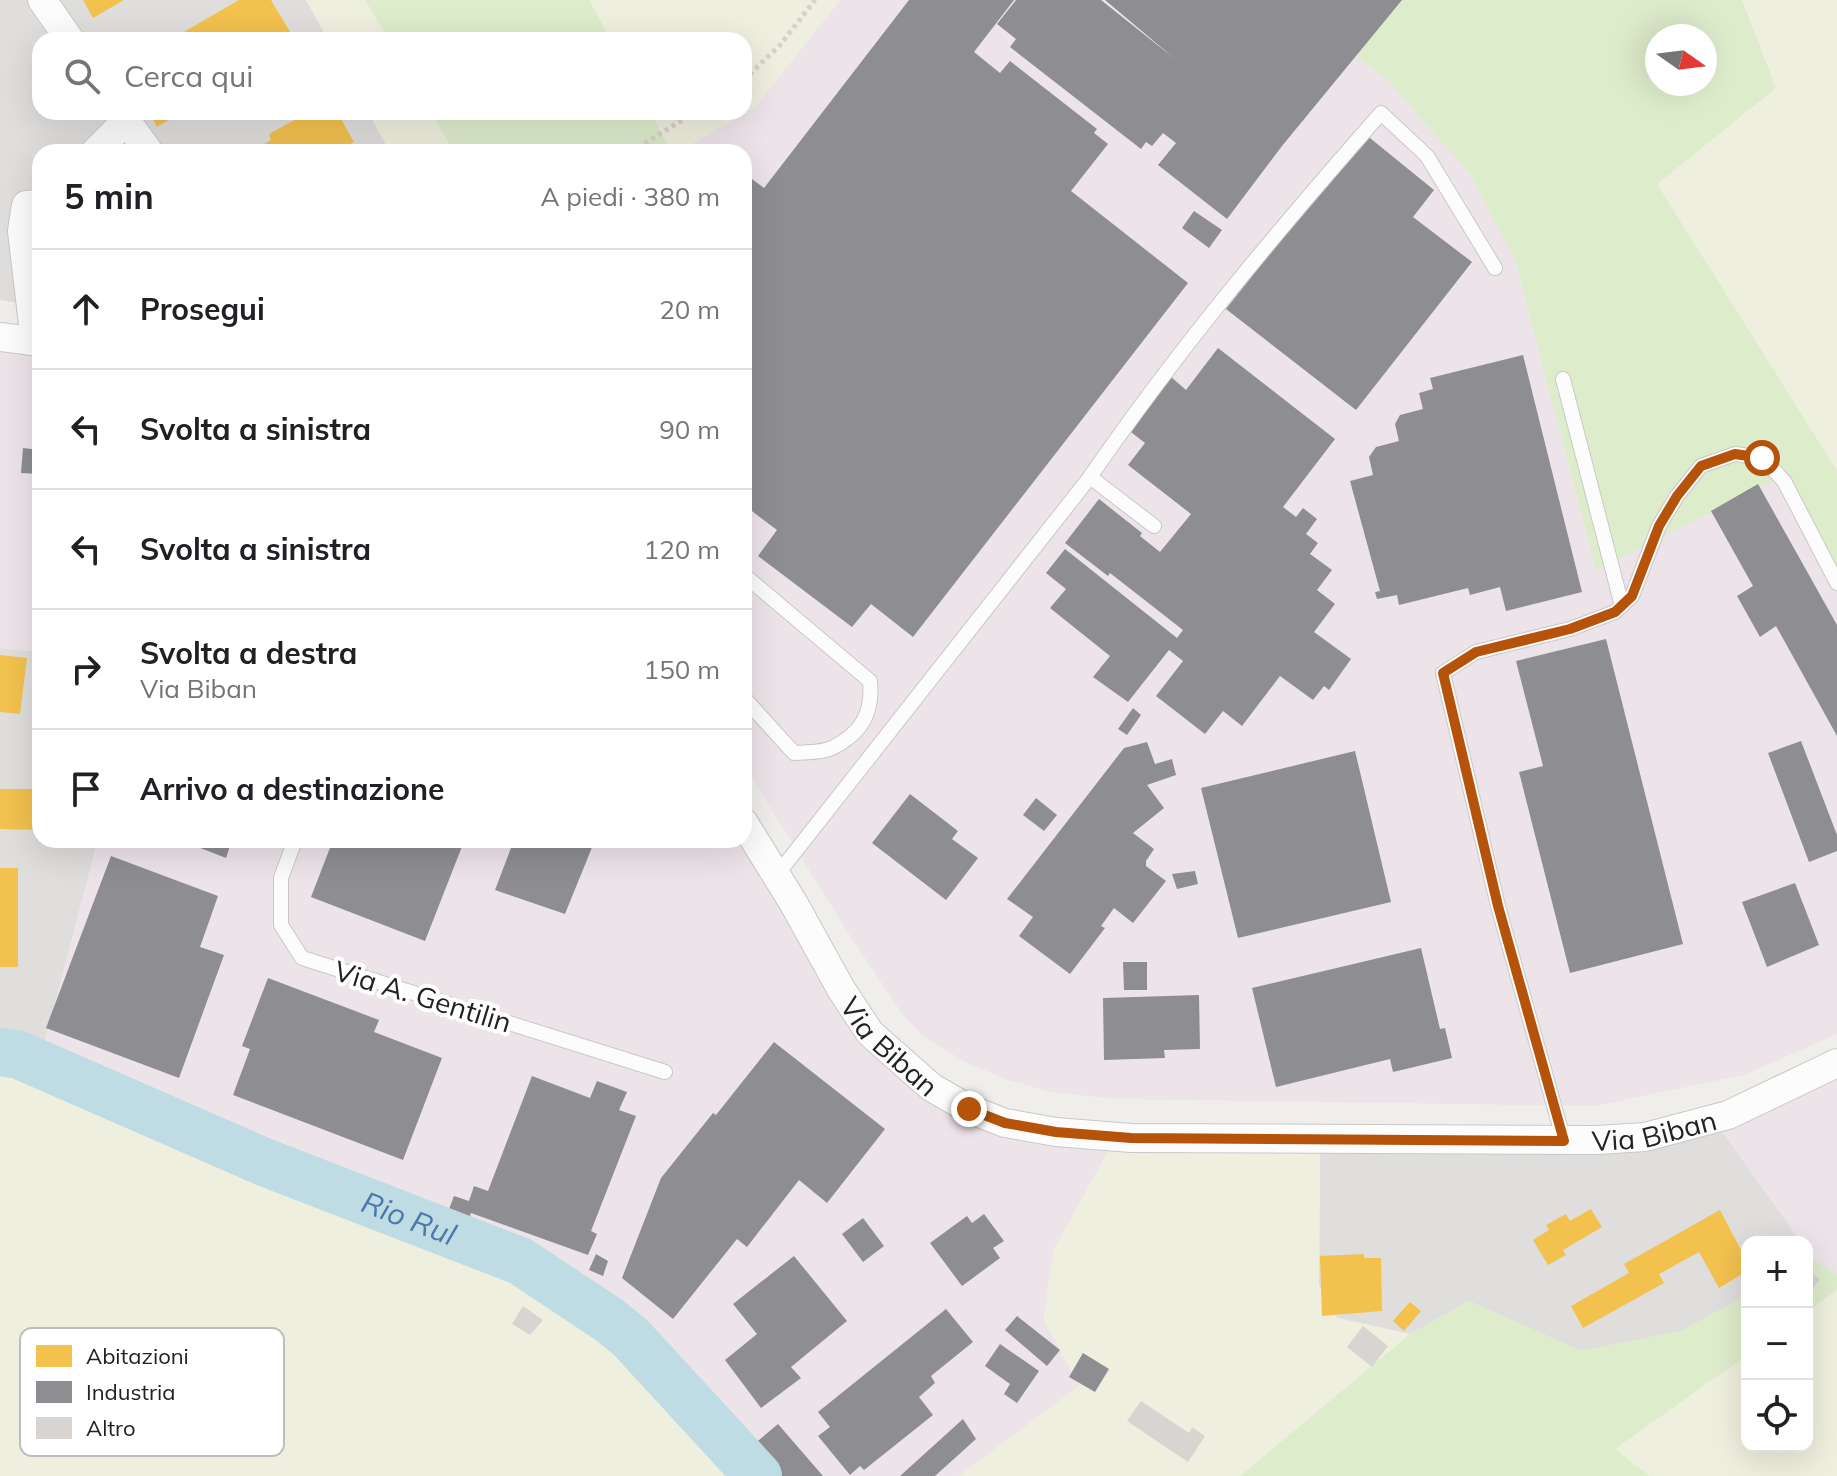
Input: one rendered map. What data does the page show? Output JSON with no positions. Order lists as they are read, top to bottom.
{
  "streets": {
    "street": ["Via Biban"],
    "lane": ["Via A. Gentilin"]
  },
  "water": ["Rio Rul"],
  "legend": ["Abitazioni", "Industria", "Altro"],
  "north": "right",
  "page": {
    "search": "Cerca qui",
    "heading": ["5 min", "A piedi · 380 m"],
    "list": [
      ["Prosegui", "20 m"],
      ["Svolta a sinistra", "90 m"],
      ["Svolta a sinistra", "120 m"],
      ["Svolta a destra", "Via Biban", "150 m"],
      "Arrivo a destinazione"
    ],
    "map_buttons": ["+", "−"]
  }
}
